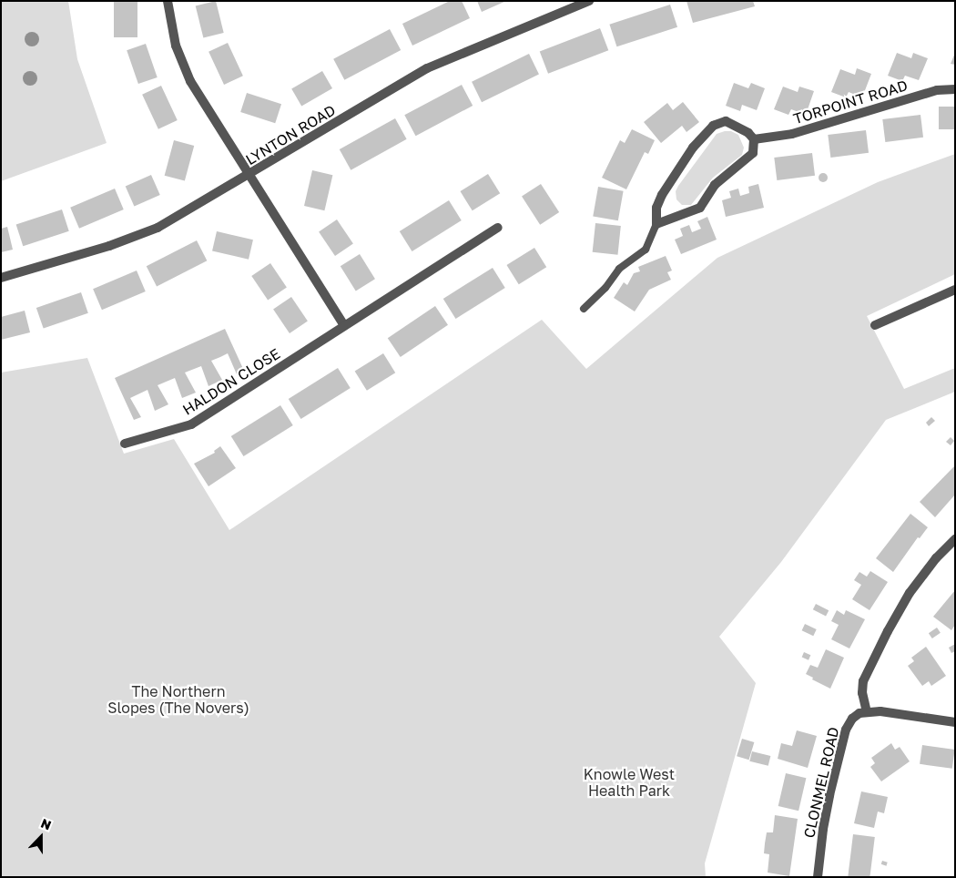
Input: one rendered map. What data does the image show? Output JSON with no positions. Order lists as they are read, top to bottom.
{
  "streets": {
    "street": [
      "TORPOINT ROAD",
      "LYNTON ROAD",
      "HALDON CLOSE",
      "CLONMEL ROAD"
    ]
  },
  "parks": ["The Northern Slopes (The Novers)", "Knowle West Health Park"],
  "north": "top"
}
